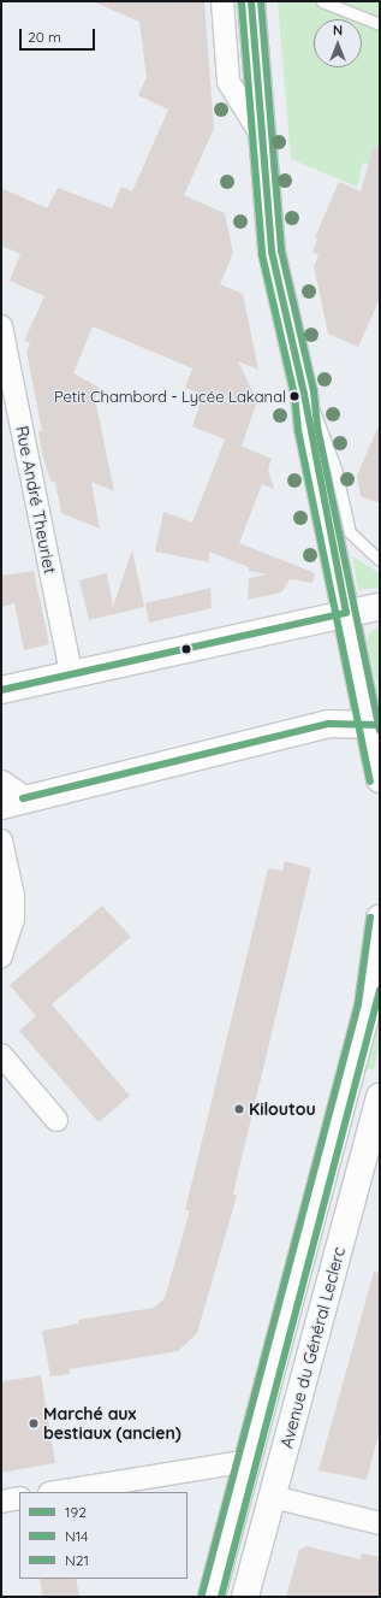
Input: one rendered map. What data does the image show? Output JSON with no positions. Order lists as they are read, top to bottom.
{
  "streets": {
    "main road": ["Avenue du Général Leclerc"],
    "street": ["Rue André Theuriet"]
  },
  "places": ["Petit Chambord - Lycée Lakanal", "Kiloutou", "Marché aux bestiaux (ancien)"],
  "lines": ["transit line 192", "transit line N21", "transit line N14"],
  "legend": ["192", "N14", "N21"],
  "scale_bar": "20 m",
  "north": "top"
}
